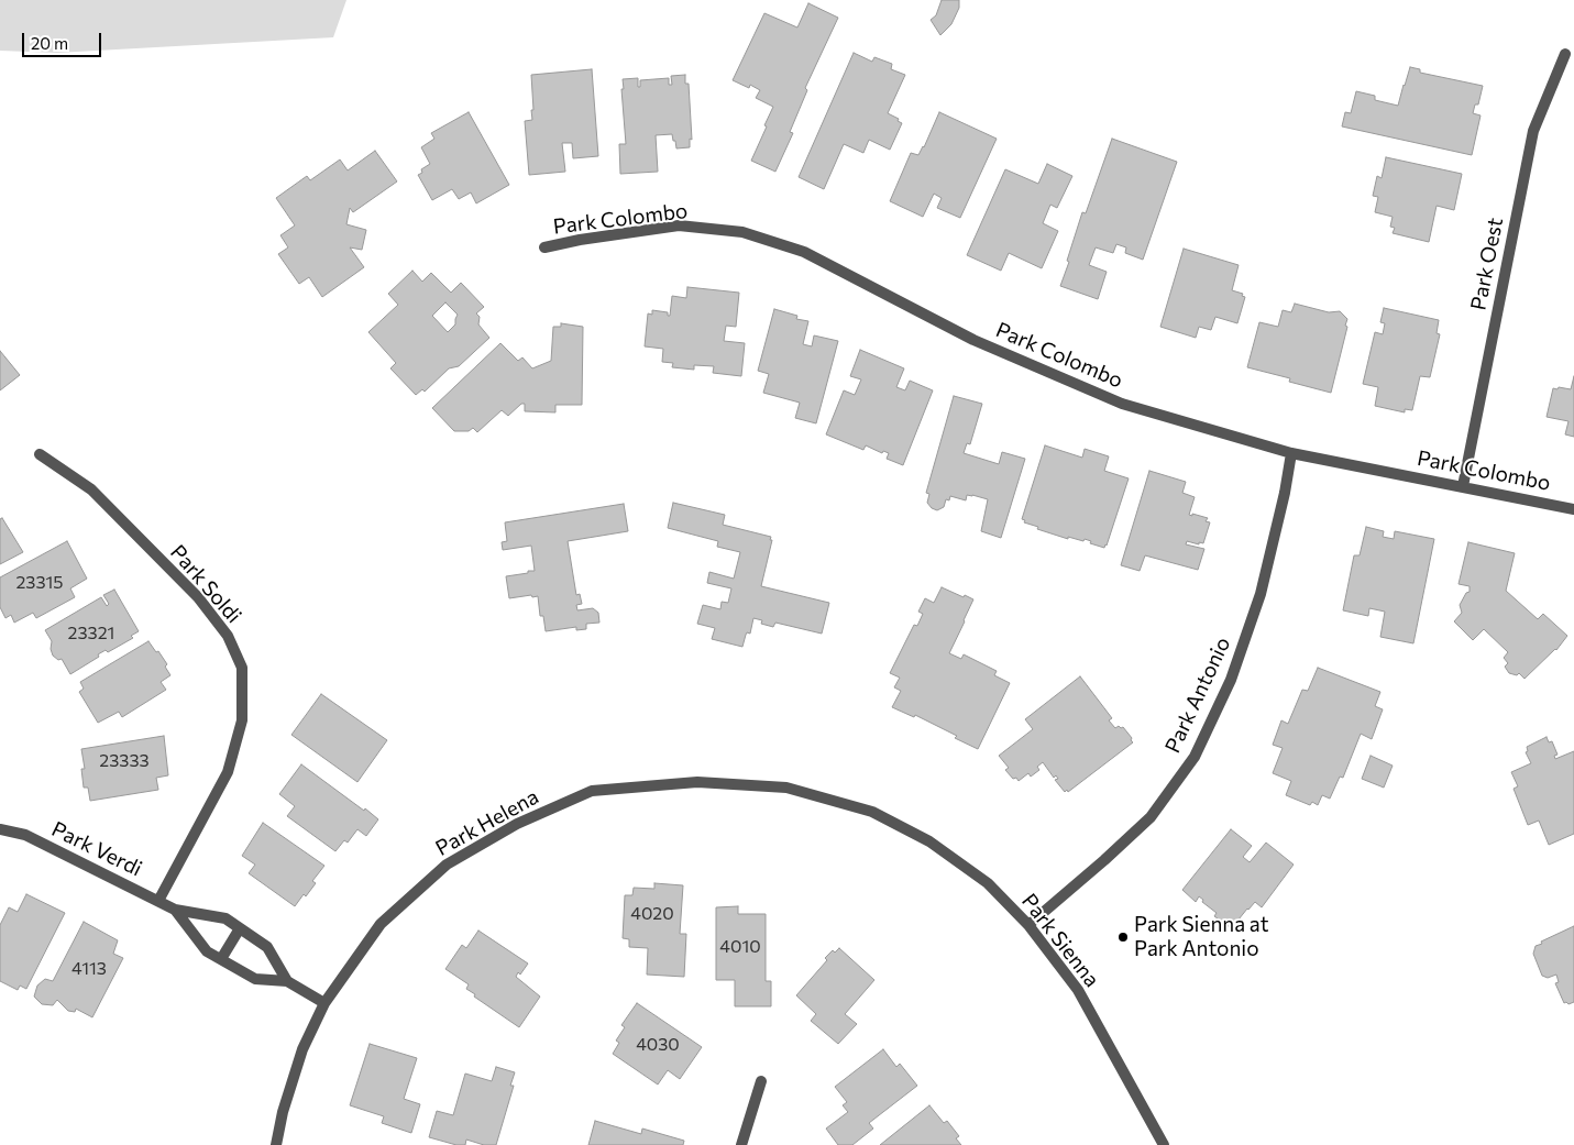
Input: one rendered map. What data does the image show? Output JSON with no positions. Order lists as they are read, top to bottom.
{
  "streets": {
    "street": [
      "Park Colombo",
      "Park Oest",
      "Park Soldi",
      "Park Antonio",
      "Park Helena",
      "Park Verdi",
      "Park Sienna"
    ]
  },
  "crossings": [
    ["Park Colombo", "Park Oest"],
    ["Park Colombo", "Park Antonio"],
    ["Park Soldi", "Park Verdi"],
    ["Park Antonio", "Park Sienna"],
    ["Park Helena", "Park Verdi"],
    ["Park Helena", "Park Sienna"]
  ],
  "places": ["Park Sienna at Park Antonio"],
  "house_numbers": [
    "23315",
    "23321",
    "23333",
    "4020",
    "4010",
    "4113",
    "4030"
  ],
  "scale_bar": "20 m"
}
